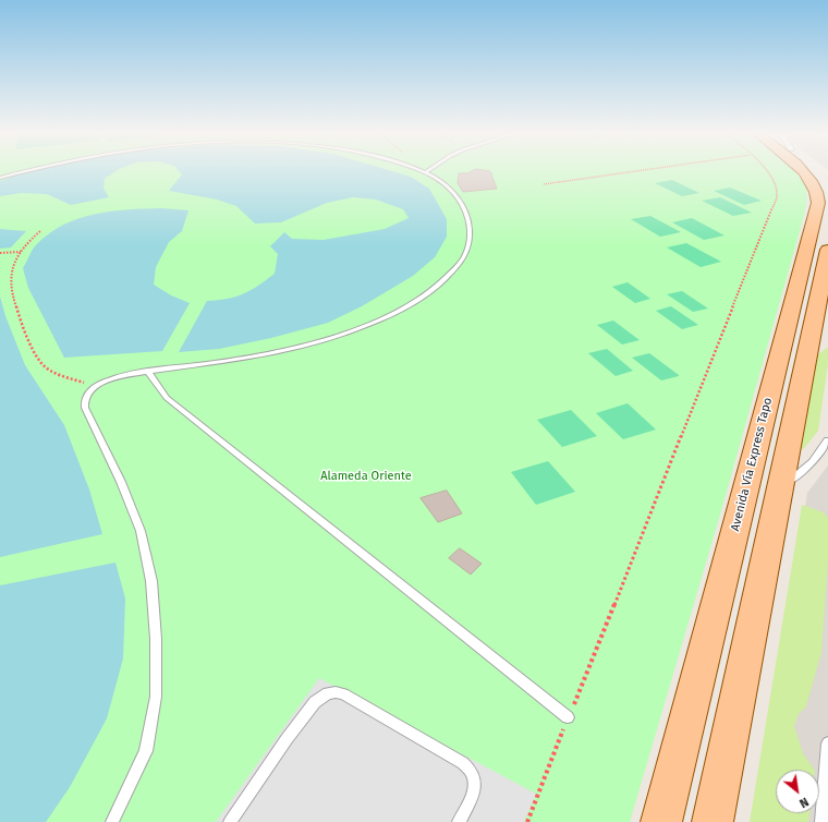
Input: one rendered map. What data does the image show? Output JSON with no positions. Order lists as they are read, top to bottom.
{
  "streets": {
    "main road": ["Avenida Vía Express Tapo"]
  },
  "parks": ["Alameda Oriente"],
  "north": "bottom right"
}
